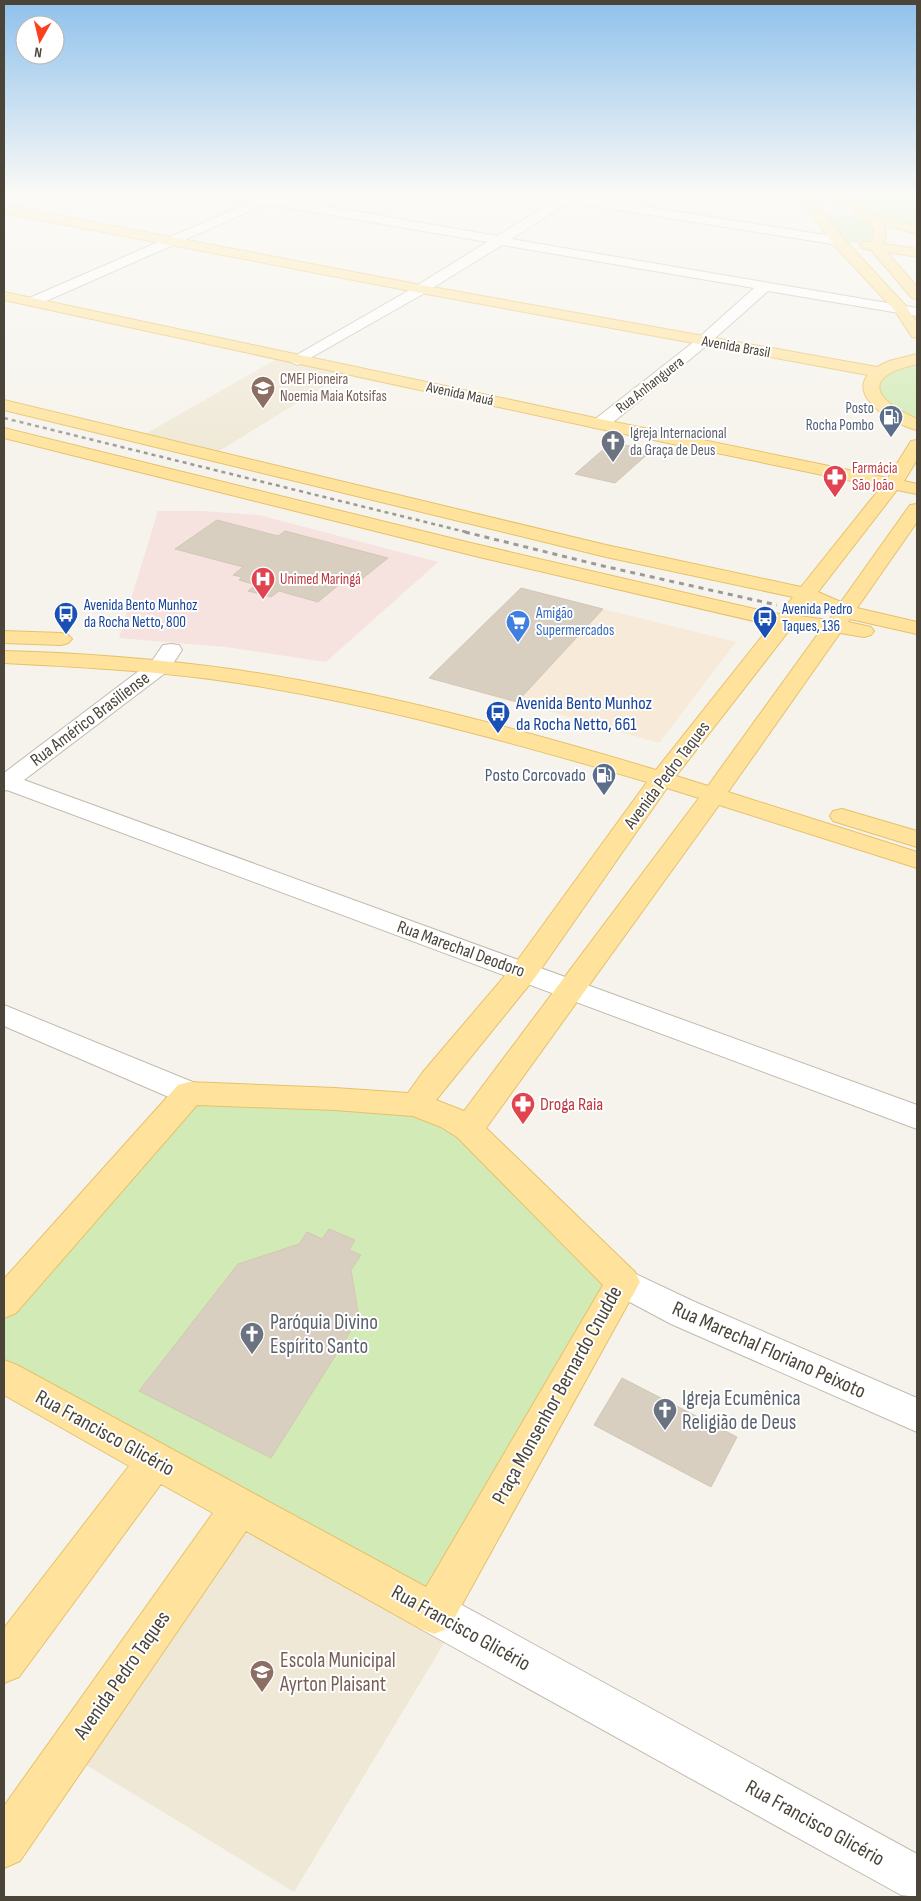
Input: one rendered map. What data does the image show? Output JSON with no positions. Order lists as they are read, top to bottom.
{
  "streets": {
    "main road": [
      "Avenida Brasil",
      "Avenida Mauá",
      "Avenida Pedro Taques",
      "Praça Monsenhor Bernardo Cnudde",
      "Rua Francisco Glicério"
    ],
    "street": [
      "Rua Anhanguera",
      "Rua Américo Brasiliense",
      "Rua Marechal Deodoro",
      "Rua Marechal Floriano Peixoto"
    ]
  },
  "crossings": [
    ["Avenida Brasil", "Rua Anhanguera"],
    ["Rua Anhanguera", "Avenida Mauá"],
    ["Avenida Mauá", "Avenida Pedro Taques"],
    ["Rua Américo Brasiliense", "Rua Marechal Deodoro"],
    ["Avenida Pedro Taques", "Rua Marechal Deodoro"],
    ["Avenida Pedro Taques", "Praça Monsenhor Bernardo Cnudde"],
    ["Avenida Pedro Taques", "Rua Francisco Glicério"],
    ["Rua Marechal Floriano Peixoto", "Praça Monsenhor Bernardo Cnudde"],
    ["Praça Monsenhor Bernardo Cnudde", "Rua Francisco Glicério"]
  ],
  "places": {
    "school or university": ["CMEI Pioneira Noemia Maia Kotsifas", "Escola Municipal Ayrton Plaisant"],
    "fuel station": ["Posto Rocha Pombo", "Posto Corcovado"],
    "church": ["Igreja Internacional da Graça de Deus", "Paróquia Divino Espírito Santo", "Igreja Ecumênica Religião de Deus"],
    "pharmacy": ["Farmácia São João", "Droga Raia"],
    "hospital": ["Unimed Maringá"],
    "bus stop": ["Avenida Bento Munhoz da Rocha Netto, 800", "Avenida Pedro Taques, 136", "Avenida Bento Munhoz da Rocha Netto, 661"],
    "supermarket": ["Amigão Supermercados"]
  },
  "north": "bottom"
}
